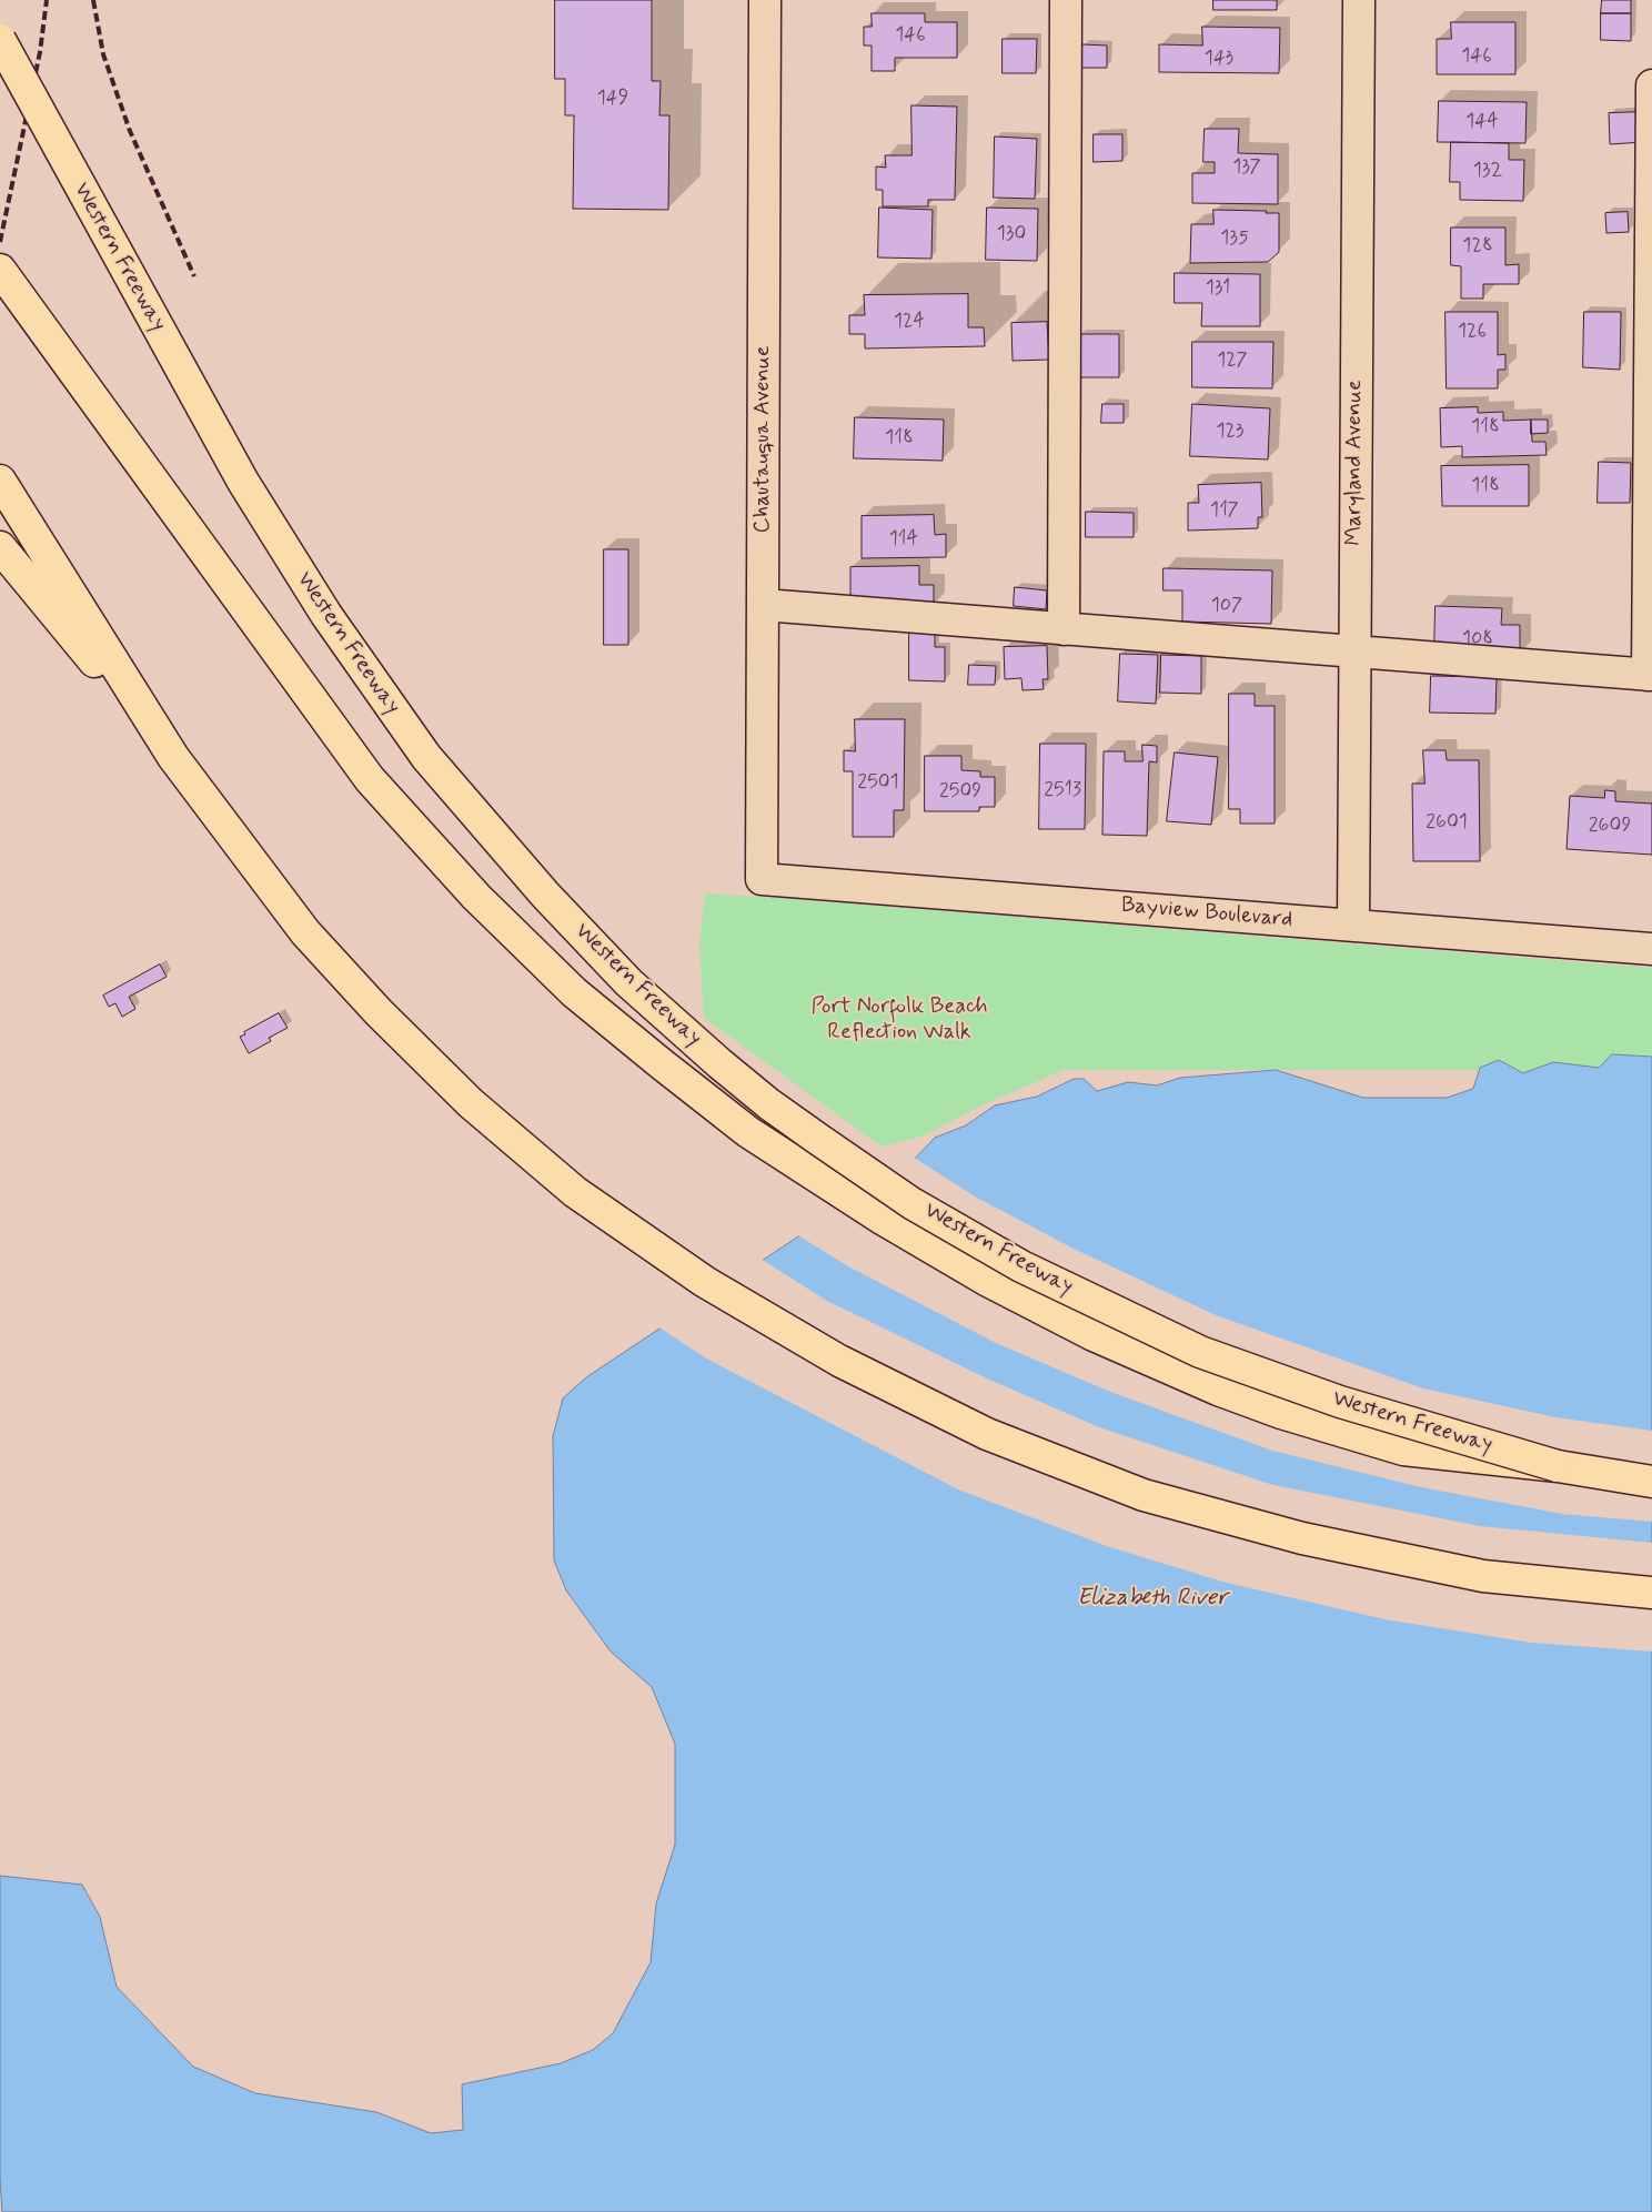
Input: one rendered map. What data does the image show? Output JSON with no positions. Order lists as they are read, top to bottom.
{
  "streets": {
    "highway": ["Western Freeway"],
    "street": ["Chautauqua Avenue", "Maryland Avenue", "Bayview Boulevard"]
  },
  "crossings": [
    ["Chautauqua Avenue", "Bayview Boulevard"],
    ["Maryland Avenue", "Bayview Boulevard"]
  ],
  "water": ["Elizabeth River"],
  "parks": ["Port Norfolk Beach Reflection Walk"],
  "house_numbers": [
    "146",
    "146",
    "143",
    "149",
    "144",
    "137",
    "132",
    "130",
    "135",
    "128",
    "131",
    "124",
    "126",
    "127",
    "118",
    "123",
    "118",
    "118",
    "117",
    "114",
    "107",
    "108",
    "2501",
    "2513",
    "2509",
    "2601",
    "2609"
  ]
}
